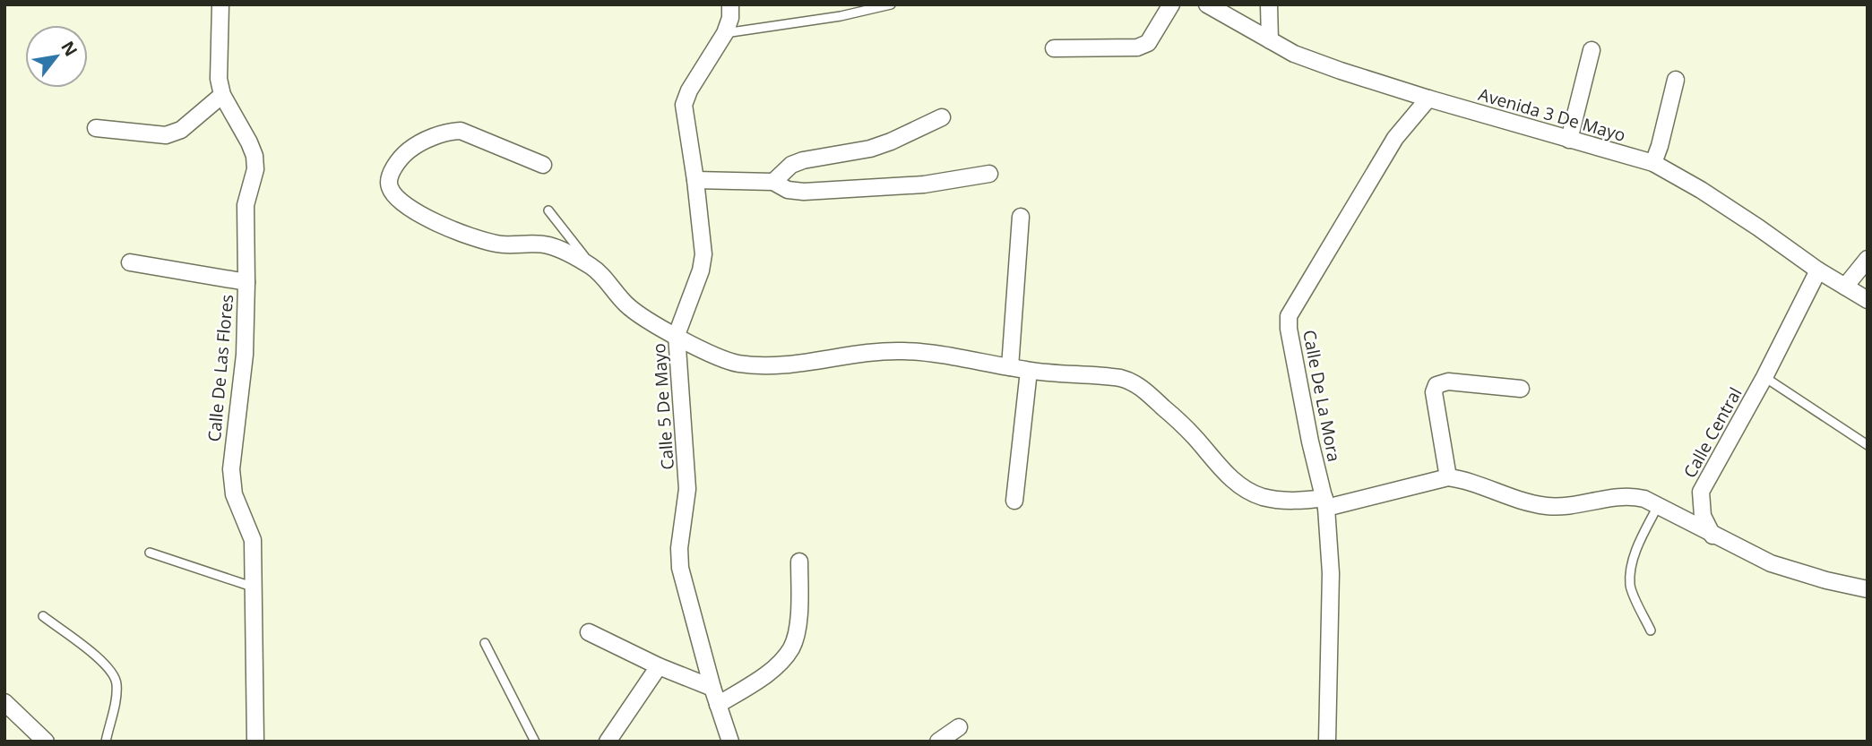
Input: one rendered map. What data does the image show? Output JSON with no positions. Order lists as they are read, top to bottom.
{
  "streets": {
    "street": [
      "Avenida 3 De Mayo",
      "Calle De Las Flores",
      "Calle De La Mora",
      "Calle 5 De Mayo",
      "Calle Central"
    ]
  },
  "crossings": [
    ["Avenida 3 De Mayo", "Calle De La Mora"],
    ["Avenida 3 De Mayo", "Calle Central"]
  ],
  "north": "top right"
}
